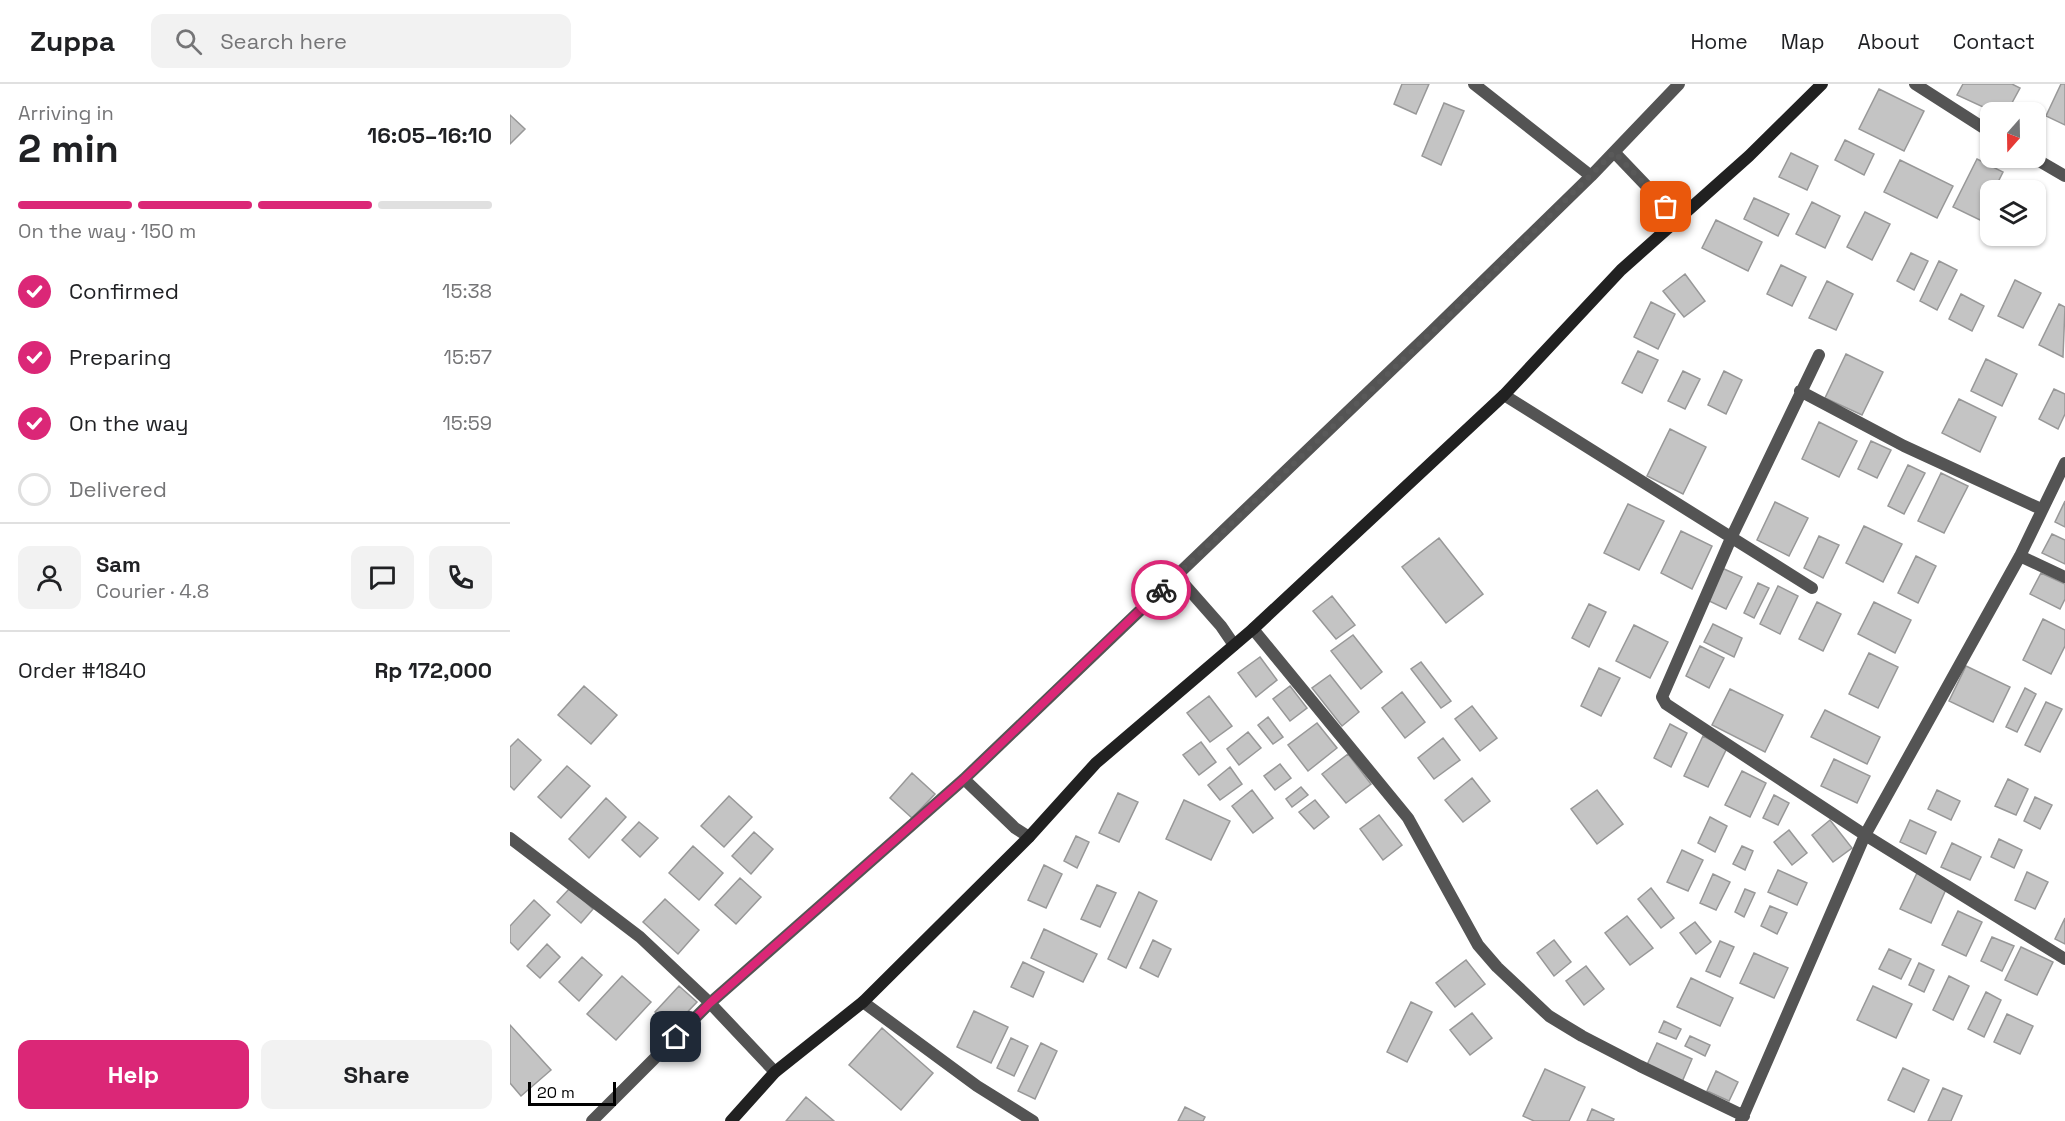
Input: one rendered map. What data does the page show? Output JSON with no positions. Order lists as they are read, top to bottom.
{
  "scale_bar": "20 m",
  "north": "bottom",
  "page": {
    "header": "Zuppa",
    "search": "Search here",
    "nav": [
      "Home",
      "Map",
      "About",
      "Contact"
    ],
    "heading": ["2 min", "Arriving in", "16:05–16:10"],
    "panel": [
      "Sam",
      "Courier · 4.8",
      "Order #1840",
      "Rp 172,000"
    ],
    "bar": "On the way · 150 m",
    "list": [
      ["Confirmed", "15:38"],
      ["Preparing", "15:57"],
      ["On the way", "15:59"],
      "Delivered"
    ],
    "buttons": ["Help", "Share"],
    "scale": "20 m"
  }
}
